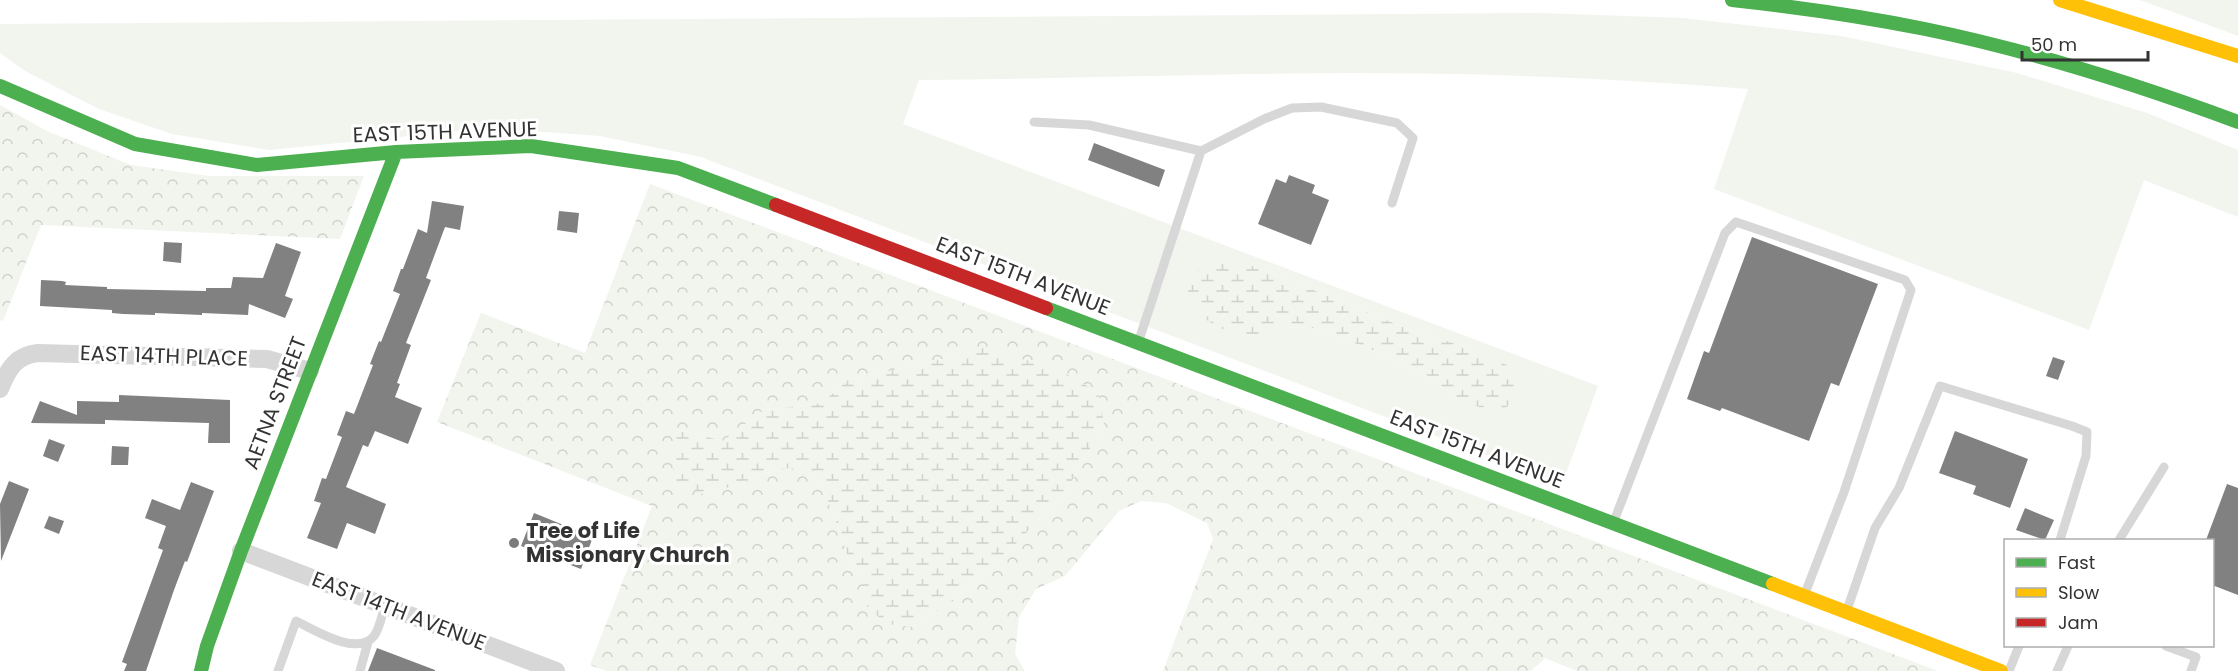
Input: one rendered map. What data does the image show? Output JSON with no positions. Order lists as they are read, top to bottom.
{
  "streets": {
    "main road": ["EAST 15TH AVENUE", "AETNA STREET"],
    "street": ["EAST 14TH PLACE", "EAST 14TH AVENUE"]
  },
  "crossings": [
    ["EAST 15TH AVENUE", "AETNA STREET"],
    ["EAST 14TH PLACE", "AETNA STREET"],
    ["AETNA STREET", "EAST 14TH AVENUE"]
  ],
  "places": ["Tree of Life Missionary Church"],
  "legend": ["Fast", "Slow", "Jam"],
  "scale_bar": "50 m"
}
